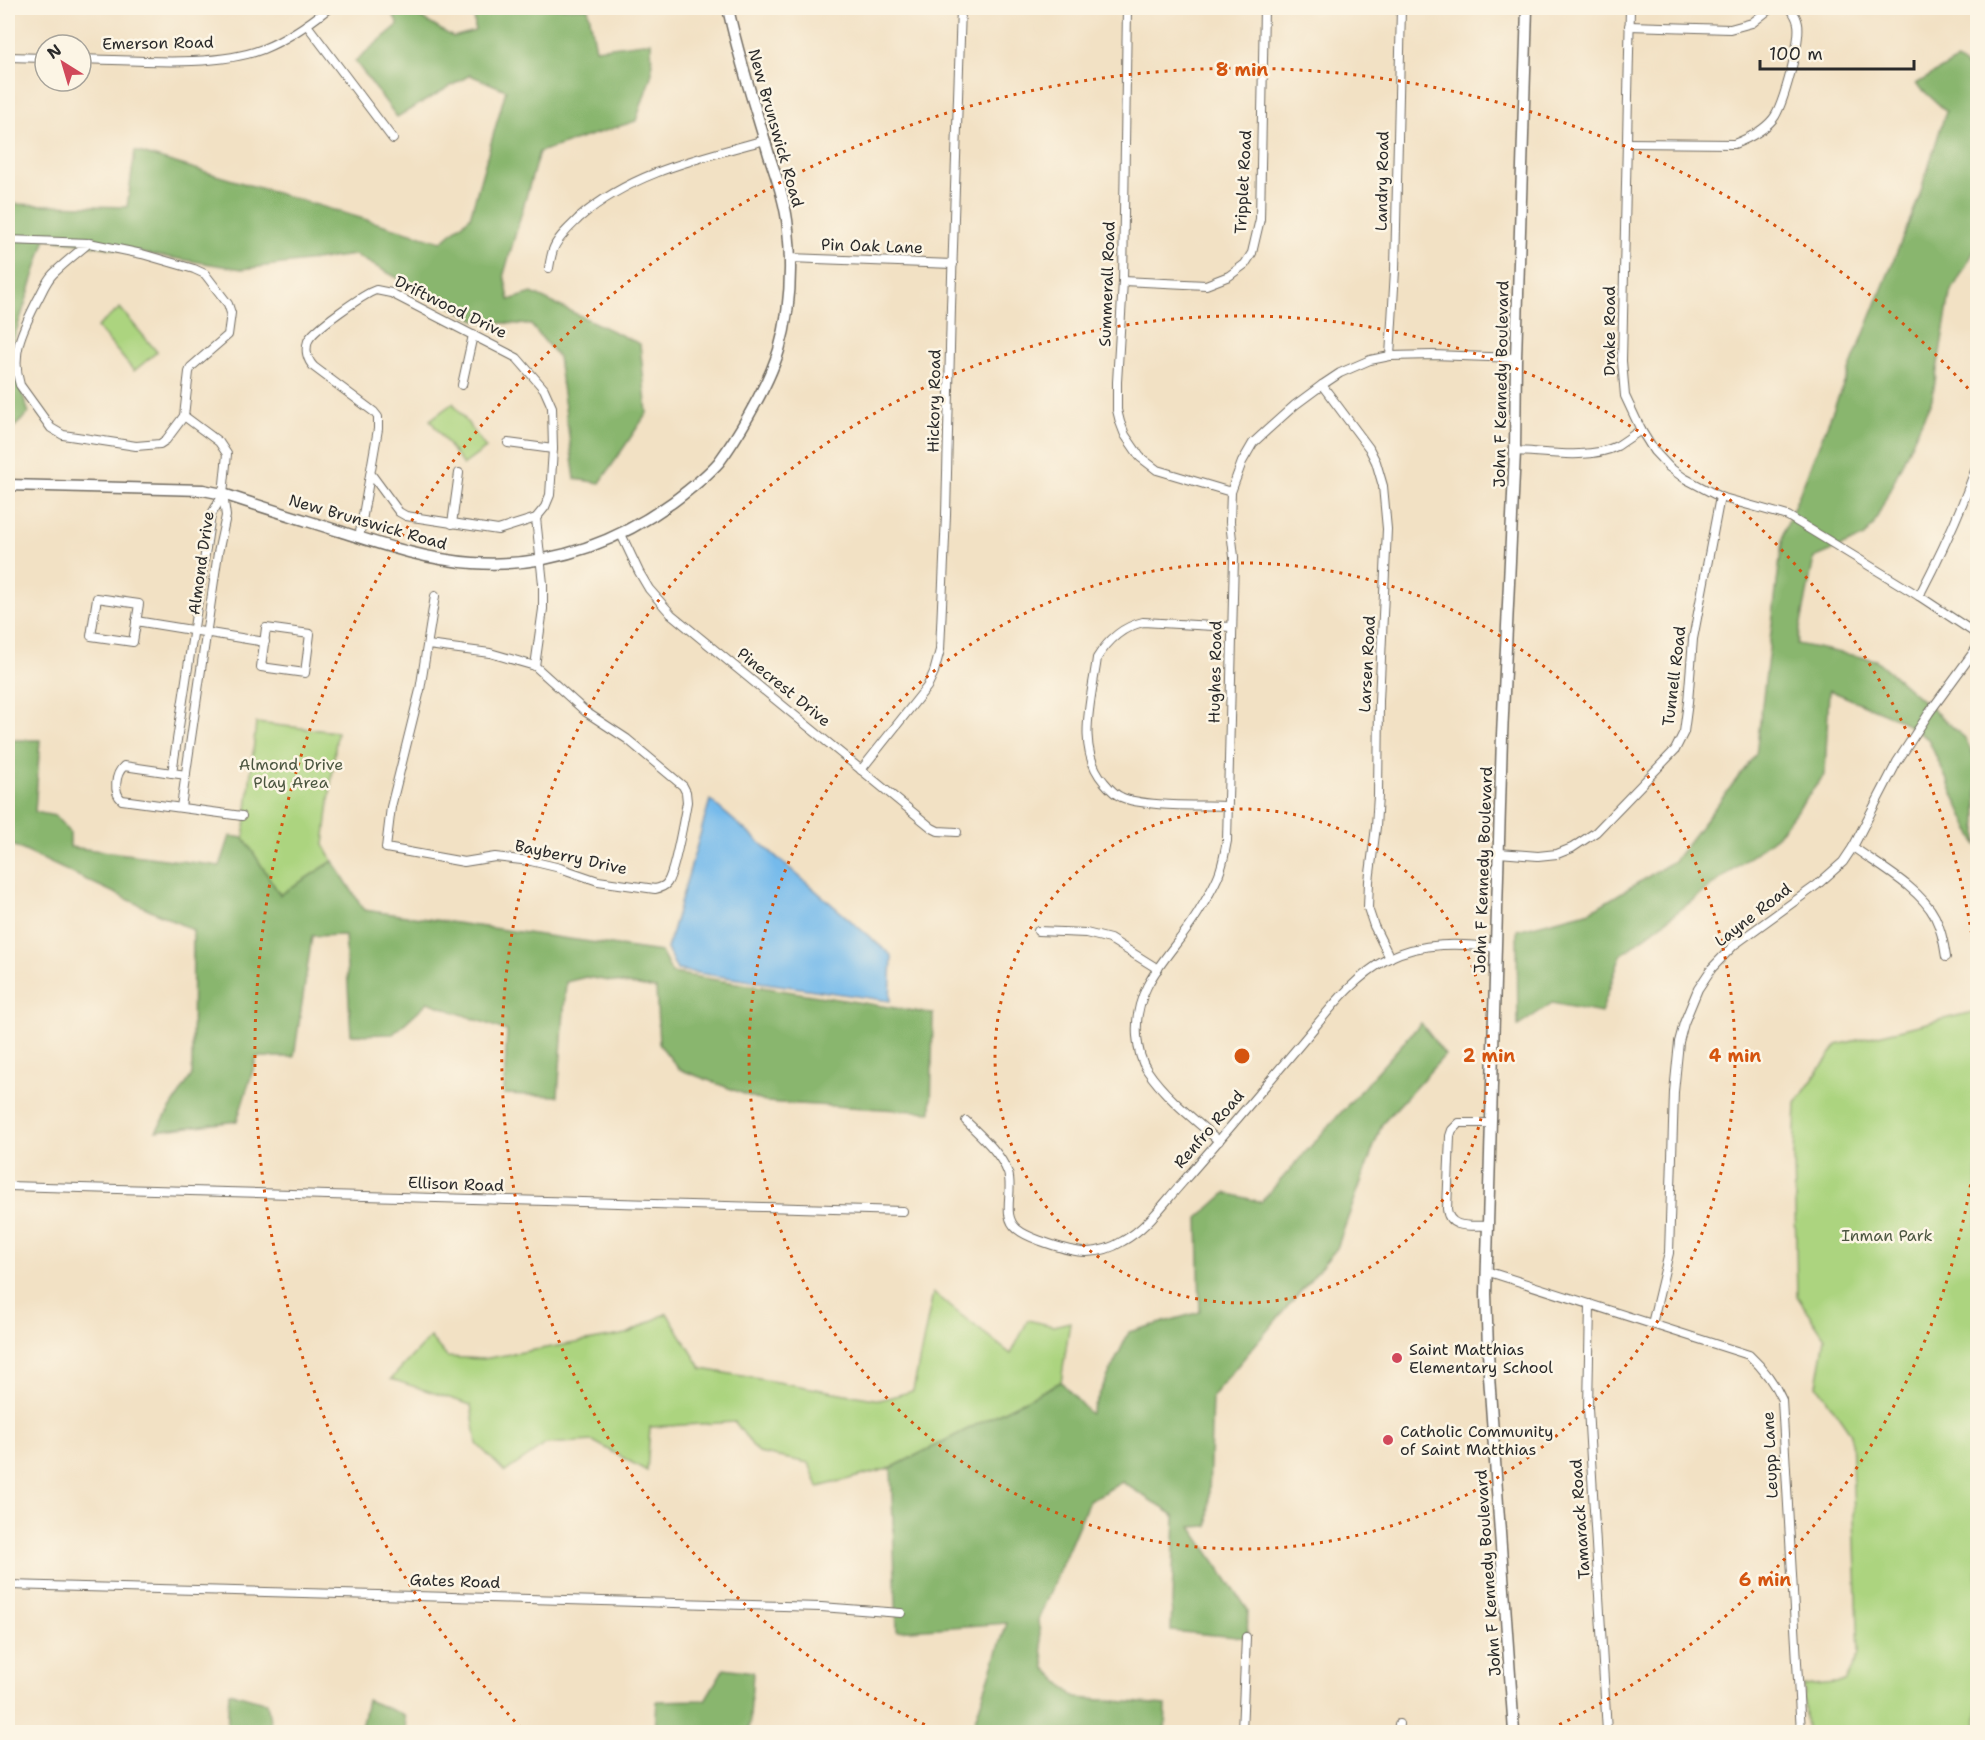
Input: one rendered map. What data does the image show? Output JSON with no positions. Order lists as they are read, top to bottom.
{
  "streets": {
    "street": [
      "Emerson Road",
      "New Brunswick Road",
      "Landry Road",
      "Tripplet Road",
      "Pin Oak Lane",
      "Summerall Road",
      "Driftwood Drive",
      "Drake Road",
      "John F Kennedy Boulevard",
      "Hickory Road",
      "Almond Drive",
      "Larsen Road",
      "Hughes Road",
      "Tunnell Road",
      "Pinecrest Drive",
      "Bayberry Drive",
      "Layne Road",
      "Renfro Road",
      "Ellison Road",
      "Leupp Lane",
      "Tamarack Road",
      "Gates Road"
    ]
  },
  "crossings": [
    ["New Brunswick Road", "Pin Oak Lane"],
    ["New Brunswick Road", "Driftwood Drive"],
    ["New Brunswick Road", "Almond Drive"],
    ["New Brunswick Road", "Pinecrest Drive"],
    ["Landry Road", "Hughes Road"],
    ["Tripplet Road", "Summerall Road"],
    ["Pin Oak Lane", "Hickory Road"],
    ["Summerall Road", "Hughes Road"],
    ["Drake Road", "Tunnell Road"],
    ["John F Kennedy Boulevard", "Hughes Road"],
    ["John F Kennedy Boulevard", "Tunnell Road"],
    ["John F Kennedy Boulevard", "Renfro Road"],
    ["John F Kennedy Boulevard", "Leupp Lane"],
    ["Hickory Road", "Pinecrest Drive"],
    ["Larsen Road", "Hughes Road"],
    ["Larsen Road", "Renfro Road"],
    ["Hughes Road", "Renfro Road"],
    ["Layne Road", "Leupp Lane"],
    ["Leupp Lane", "Tamarack Road"]
  ],
  "parks": ["Almond Drive Play Area", "Inman Park"],
  "places": ["Saint Matthias Elementary School", "Catholic Community of Saint Matthias"],
  "scale_bar": "100 m",
  "north": "top left",
  "rings": [
    "8 min",
    "2 min",
    "4 min",
    "6 min"
  ]
}
